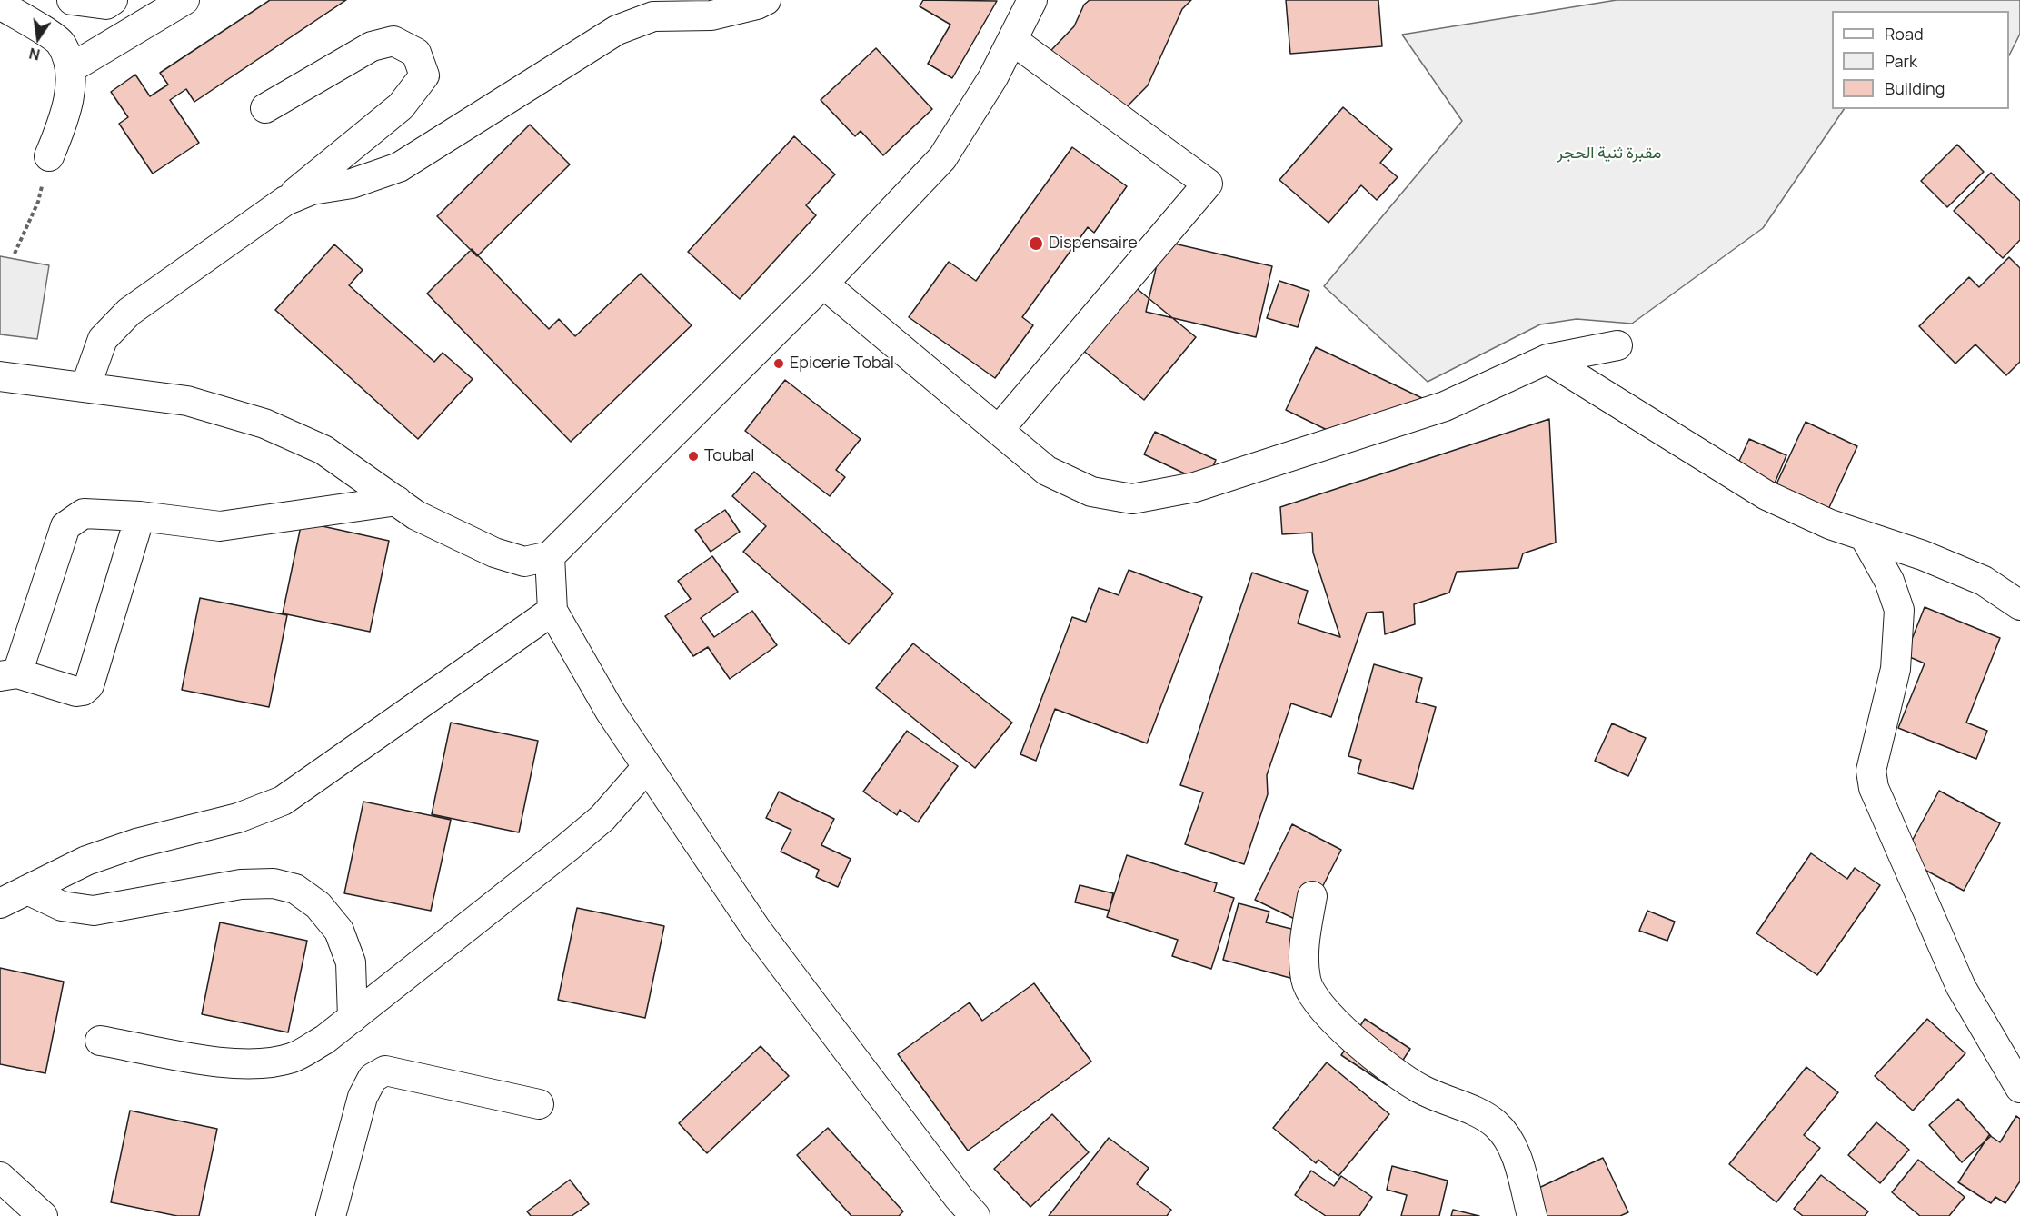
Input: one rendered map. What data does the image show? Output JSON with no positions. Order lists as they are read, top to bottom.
{
  "parks": ["مقبرة ثنية الحجر"],
  "places": ["Dispensaire", "Epicerie Tobal", "Toubal"],
  "legend": ["Road", "Park", "Building"],
  "north": "bottom"
}
